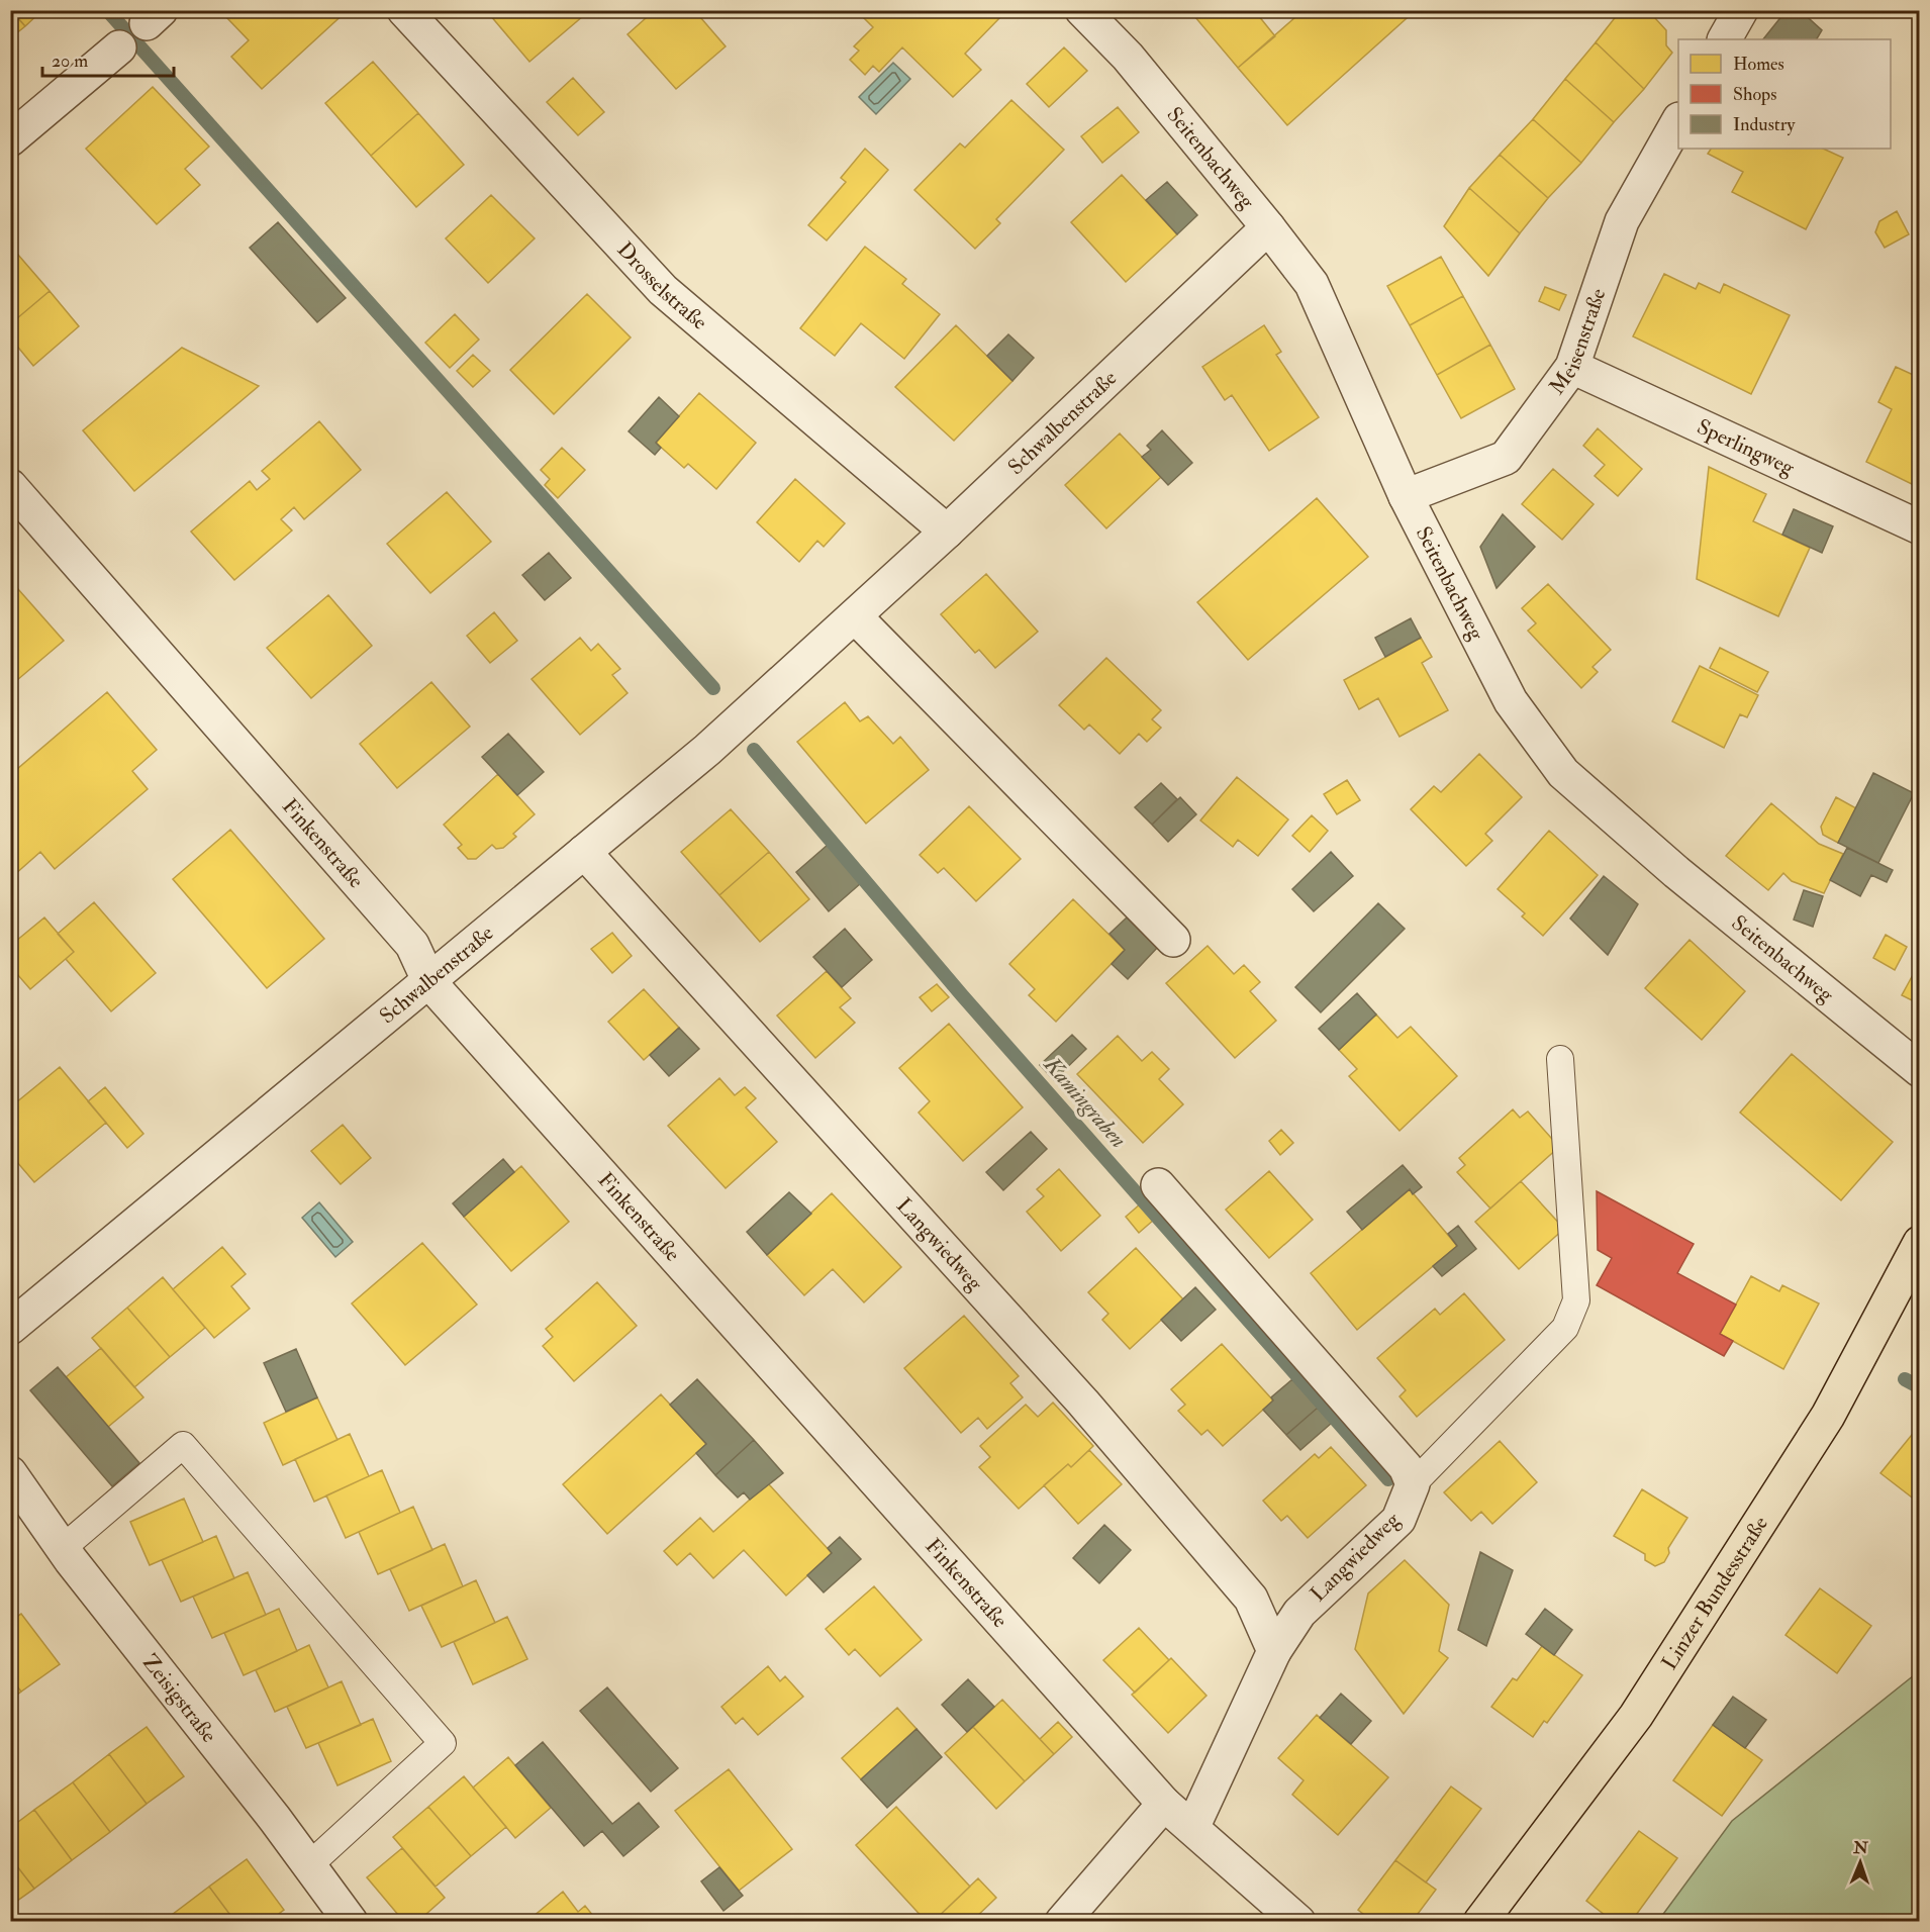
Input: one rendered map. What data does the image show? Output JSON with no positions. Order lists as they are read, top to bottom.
{
  "streets": {
    "main road": ["Linzer Bundesstraße"],
    "street": [
      "Seitenbachweg",
      "Drosselstraße",
      "Meisenstraße",
      "Schwalbenstraße",
      "Sperlingweg",
      "Finkenstraße",
      "Langwiedweg",
      "Zeisigstraße"
    ]
  },
  "crossings": [
    ["Seitenbachweg", "Meisenstraße"],
    ["Seitenbachweg", "Schwalbenstraße"],
    ["Drosselstraße", "Schwalbenstraße"],
    ["Meisenstraße", "Sperlingweg"],
    ["Schwalbenstraße", "Finkenstraße"],
    ["Schwalbenstraße", "Langwiedweg"],
    ["Finkenstraße", "Langwiedweg"]
  ],
  "water": ["Kamingraben"],
  "legend": ["Homes", "Shops", "Industry"],
  "scale_bar": "20 m",
  "north": "top"
}
